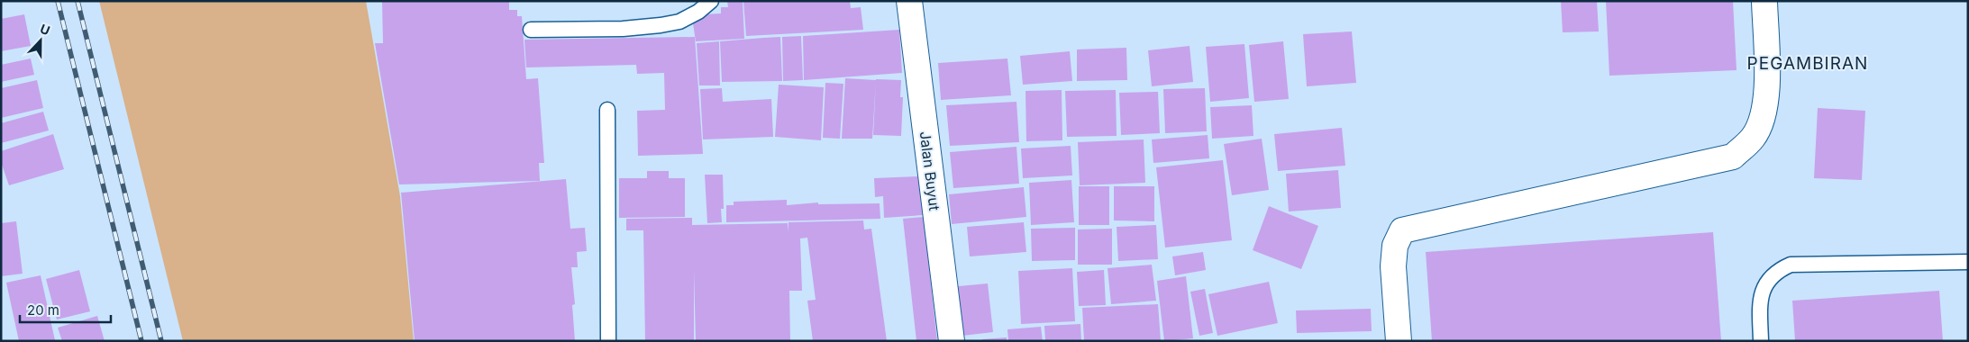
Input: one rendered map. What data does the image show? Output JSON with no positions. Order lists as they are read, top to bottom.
{
  "streets": {
    "street": ["Jalan Buyut"]
  },
  "districts": ["PEGAMBIRAN"],
  "scale_bar": "20 m",
  "north": "top"
}
